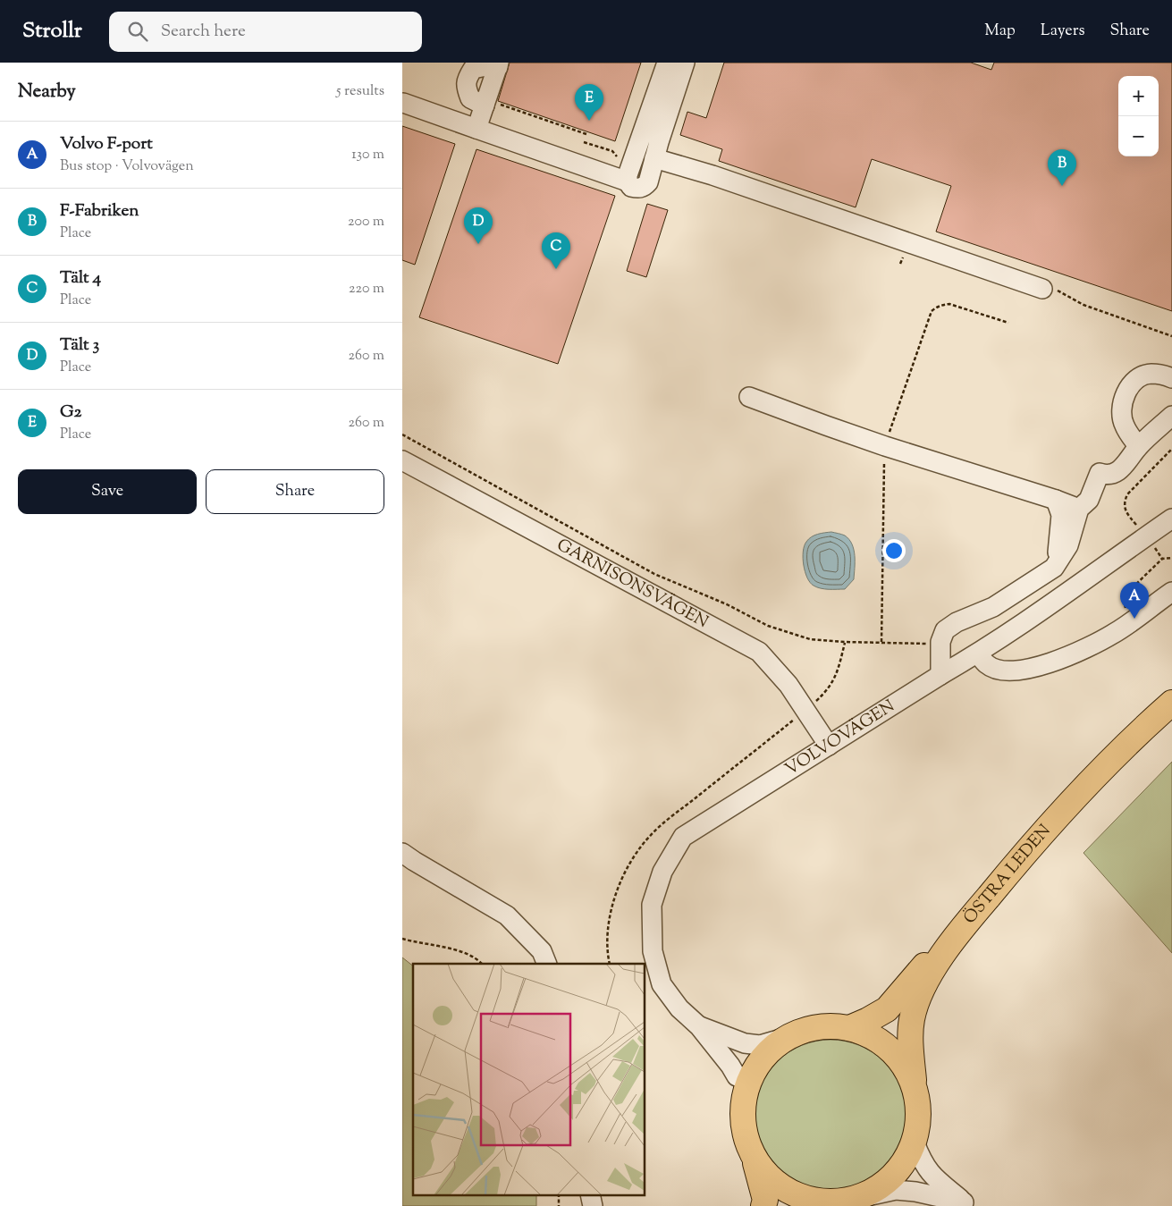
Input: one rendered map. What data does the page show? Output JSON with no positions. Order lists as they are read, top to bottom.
{
  "streets": {
    "highway": ["ÖSTRA LEDEN"],
    "street": ["GARNISONSVÄGEN", "VOLVOVÄGEN"]
  },
  "crossings": [
    ["GARNISONSVÄGEN", "VOLVOVÄGEN"]
  ],
  "page": {
    "header": "Strollr",
    "search": "Search here",
    "nav": ["Map", "Layers", "Share"],
    "heading": ["Nearby", "5 results"],
    "map_buttons": ["+", "−"],
    "pins": [
      "E",
      "B",
      "D",
      "C",
      "A"
    ],
    "list": [
      {
        "mark": "A",
        "name": "Volvo F-port",
        "note": "Bus stop · Volvovägen",
        "value": "130 m"
      },
      {
        "mark": "B",
        "name": "F-Fabriken",
        "note": "Place",
        "value": "200 m"
      },
      {
        "mark": "C",
        "name": "Tält 4",
        "note": "Place",
        "value": "220 m"
      },
      {
        "mark": "D",
        "name": "Tält 3",
        "note": "Place",
        "value": "260 m"
      },
      {
        "mark": "E",
        "name": "G2",
        "note": "Place",
        "value": "260 m"
      }
    ],
    "buttons": ["Save", "Share"]
  }
}
